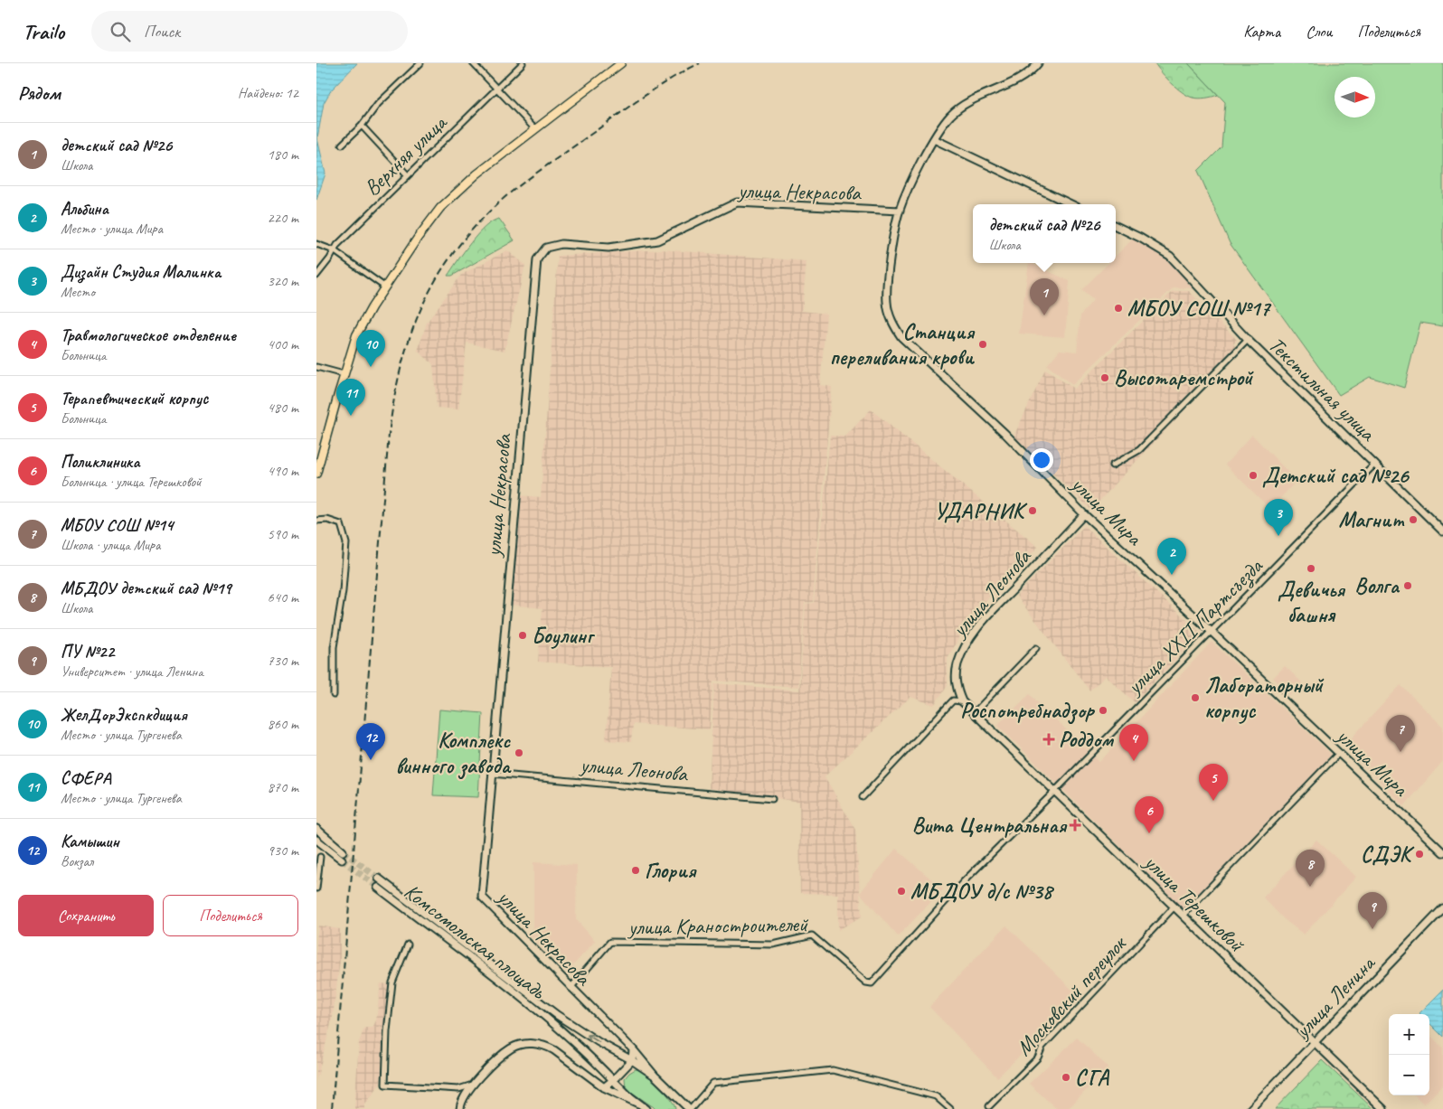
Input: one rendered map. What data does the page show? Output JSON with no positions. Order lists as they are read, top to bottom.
{
  "streets": {
    "street": [
      "Верхняя улица",
      "улица Некрасова",
      "Текстильная улица",
      "улица Мира",
      "улица Леонова",
      "улица XXII Партсъезда",
      "улица Терешковой",
      "улица Краностроителей",
      "Комсомольская площадь",
      "Московский переулок",
      "улица Ленина"
    ]
  },
  "crossings": [
    ["улица Некрасова", "улица Мира"],
    ["улица Некрасова", "улица Леонова"],
    ["улица Некрасова", "улица Краностроителей"],
    ["Текстильная улица", "улица XXII Партсъезда"],
    ["улица Мира", "улица Леонова"],
    ["улица Мира", "улица XXII Партсъезда"],
    ["улица Леонова", "улица Терешковой"],
    ["улица XXII Партсъезда", "улица Терешковой"],
    ["улица XXII Партсъезда", "улица Краностроителей"],
    ["улица Терешковой", "Московский переулок"],
    ["улица Терешковой", "улица Ленина"]
  ],
  "places": {
    "other": [
      "МБОУ СОШ №17",
      "Станция переливания крови",
      "Высотаремстрой",
      "Детский сад №26",
      "УДАРНИК",
      "Магнит",
      "Девичья башня",
      "Волга",
      "Боулинг",
      "Лабораторный корпус",
      "Роспотребнадзор",
      "Комплекс винного завода",
      "СДЭК",
      "Глория",
      "МБДОУ д/с №38",
      "СГА"
    ],
    "health": ["Роддом", "Вита Центральная"]
  },
  "north": "right",
  "page": {
    "header": "Trailo",
    "search": "Поиск",
    "nav": ["Карта", "Слои", "Поделиться"],
    "heading": ["Рядом", "Найдено: 12"],
    "list": [
      {
        "mark": "1",
        "name": "детский сад №26",
        "note": "Школа",
        "value": "180 m"
      },
      {
        "mark": "2",
        "name": "Альбина",
        "note": "Место · улица Мира",
        "value": "220 m"
      },
      {
        "mark": "3",
        "name": "Дизайн Студия Малинка",
        "note": "Место",
        "value": "320 m"
      },
      {
        "mark": "4",
        "name": "Травмологическое отделение",
        "note": "Больница",
        "value": "400 m"
      },
      {
        "mark": "5",
        "name": "Терапевтический корпус",
        "note": "Больница",
        "value": "480 m"
      },
      {
        "mark": "6",
        "name": "Поликлиника",
        "note": "Больница · улица Терешковой",
        "value": "490 m"
      },
      {
        "mark": "7",
        "name": "МБОУ СОШ №14",
        "note": "Школа · улица Мира",
        "value": "590 m"
      },
      {
        "mark": "8",
        "name": "МБДОУ детский сад №19",
        "note": "Школа",
        "value": "640 m"
      },
      {
        "mark": "9",
        "name": "ПУ №22",
        "note": "Университет · улица Ленина",
        "value": "730 m"
      },
      {
        "mark": "10",
        "name": "ЖелДорЭкспкдиция",
        "note": "Место · улица Тургенева",
        "value": "860 m"
      },
      {
        "mark": "11",
        "name": "СФЕРА",
        "note": "Место · улица Тургенева",
        "value": "870 m"
      },
      {
        "mark": "12",
        "name": "Камышин",
        "note": "Вокзал",
        "value": "930 m"
      }
    ],
    "popup": ["детский сад №26", "Школа"],
    "pins": [
      "1",
      "10",
      "11",
      "3",
      "2",
      "7",
      "12",
      "4",
      "5",
      "6",
      "8",
      "9"
    ],
    "buttons": ["Сохранить", "Поделиться"],
    "map_buttons": ["+", "−"]
  }
}
